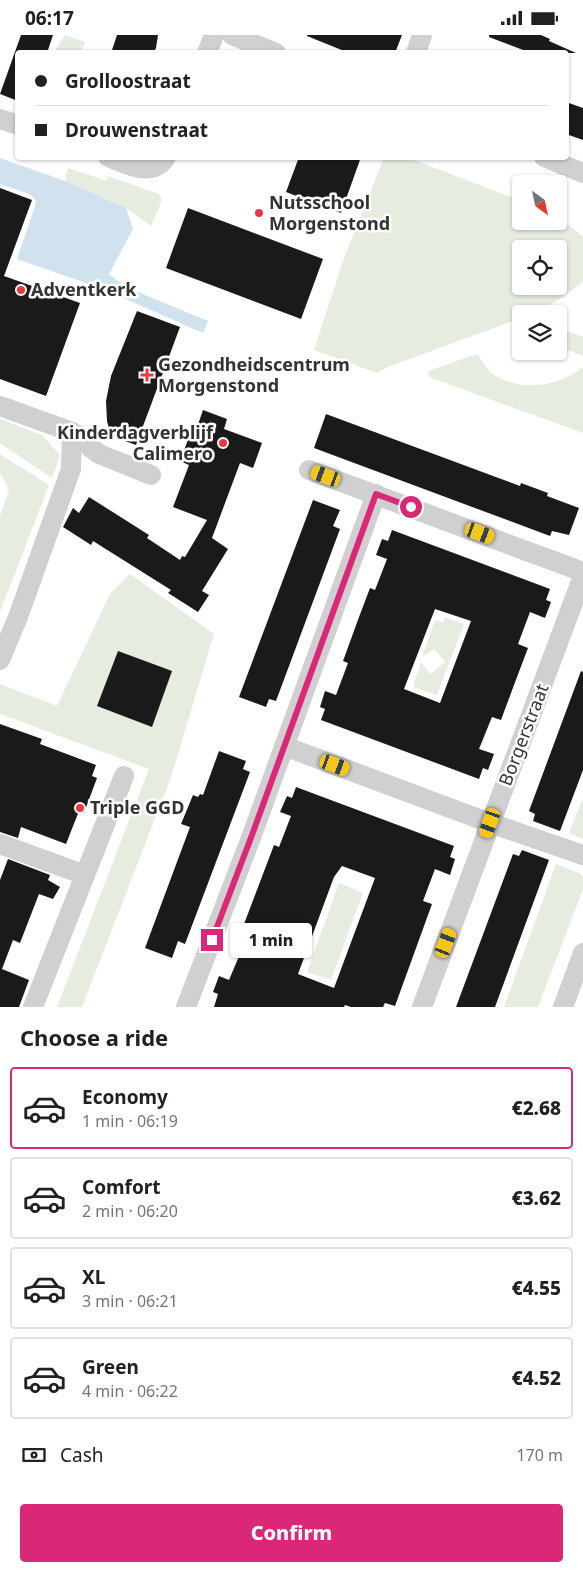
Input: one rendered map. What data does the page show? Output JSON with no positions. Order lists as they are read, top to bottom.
{
  "streets": {
    "street": ["Borgerstraat"]
  },
  "places": {
    "other": [
      "Nutsschool Morgenstond",
      "Adventkerk",
      "Kinderdagverblijf Calimero",
      "Triple GGD"
    ],
    "health": ["Gezondheidscentrum Morgenstond"]
  },
  "north": "bottom right",
  "page": {
    "status": "06:17",
    "banner": ["Grolloostraat", "Drouwenstraat"],
    "bubble": "1 min",
    "heading": "Choose a ride",
    "list": [
      {
        "name": "Economy",
        "note": "1 min · 06:19",
        "value": "€2.68"
      },
      {
        "name": "Comfort",
        "note": "2 min · 06:20",
        "value": "€3.62"
      },
      {
        "name": "XL",
        "note": "3 min · 06:21",
        "value": "€4.55"
      },
      {
        "name": "Green",
        "note": "4 min · 06:22",
        "value": "€4.52"
      }
    ],
    "pay": ["Cash", "170 m"],
    "buttons": "Confirm"
  }
}
